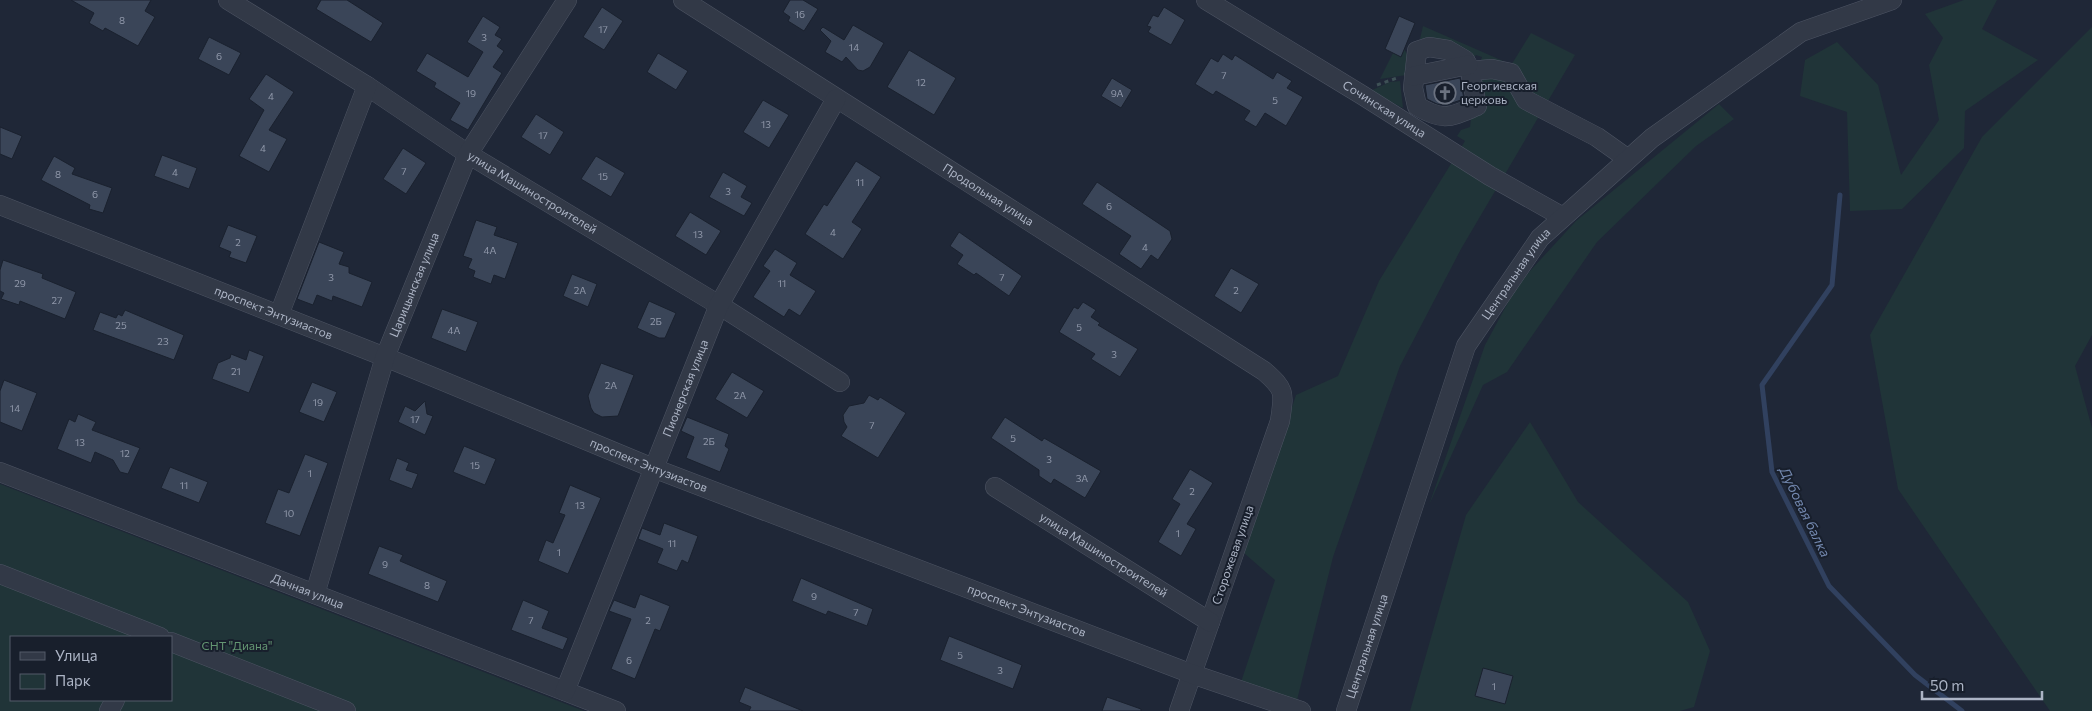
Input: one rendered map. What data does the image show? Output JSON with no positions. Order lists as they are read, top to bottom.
{
  "streets": {
    "street": [
      "Сочинская улица",
      "улица Машиностроителей",
      "Продольная улица",
      "Центральная улица",
      "Царицынская улица",
      "проспект Энтузиастов",
      "Пионерская улица",
      "Сторожевая улица",
      "Дачная улица"
    ]
  },
  "crossings": [
    ["Сочинская улица", "Центральная улица"],
    ["улица Машиностроителей", "Царицынская улица"],
    ["улица Машиностроителей", "Пионерская улица"],
    ["улица Машиностроителей", "Сторожевая улица"],
    ["Продольная улица", "Пионерская улица"],
    ["Продольная улица", "Сторожевая улица"],
    ["Царицынская улица", "проспект Энтузиастов"],
    ["Царицынская улица", "Дачная улица"],
    ["проспект Энтузиастов", "Пионерская улица"],
    ["проспект Энтузиастов", "Сторожевая улица"],
    ["Пионерская улица", "Дачная улица"]
  ],
  "water": ["Дубовая балка"],
  "parks": ["СНТ \"Диана\""],
  "places": {
    "church": ["Георгиевская церковь"]
  },
  "house_numbers": [
    "16",
    "8",
    "17",
    "3",
    "14",
    "6",
    "7",
    "12",
    "19",
    "9А",
    "4",
    "5",
    "13",
    "17",
    "4",
    "7",
    "4",
    "8",
    "15",
    "11",
    "3",
    "6",
    "6",
    "4",
    "13",
    "2",
    "4",
    "4А",
    "3",
    "7",
    "29",
    "11",
    "2А",
    "2",
    "27",
    "2Б",
    "25",
    "5",
    "4А",
    "23",
    "3",
    "21",
    "2А",
    "2А",
    "19",
    "14",
    "17",
    "7",
    "5",
    "2Б",
    "13",
    "12",
    "3",
    "15",
    "1",
    "3А",
    "11",
    "2",
    "13",
    "10",
    "1",
    "11",
    "1",
    "9",
    "8",
    "9",
    "7",
    "7",
    "2",
    "5",
    "6",
    "3",
    "1"
  ],
  "legend": ["Улица", "Парк"],
  "scale_bar": "50 m"
}
